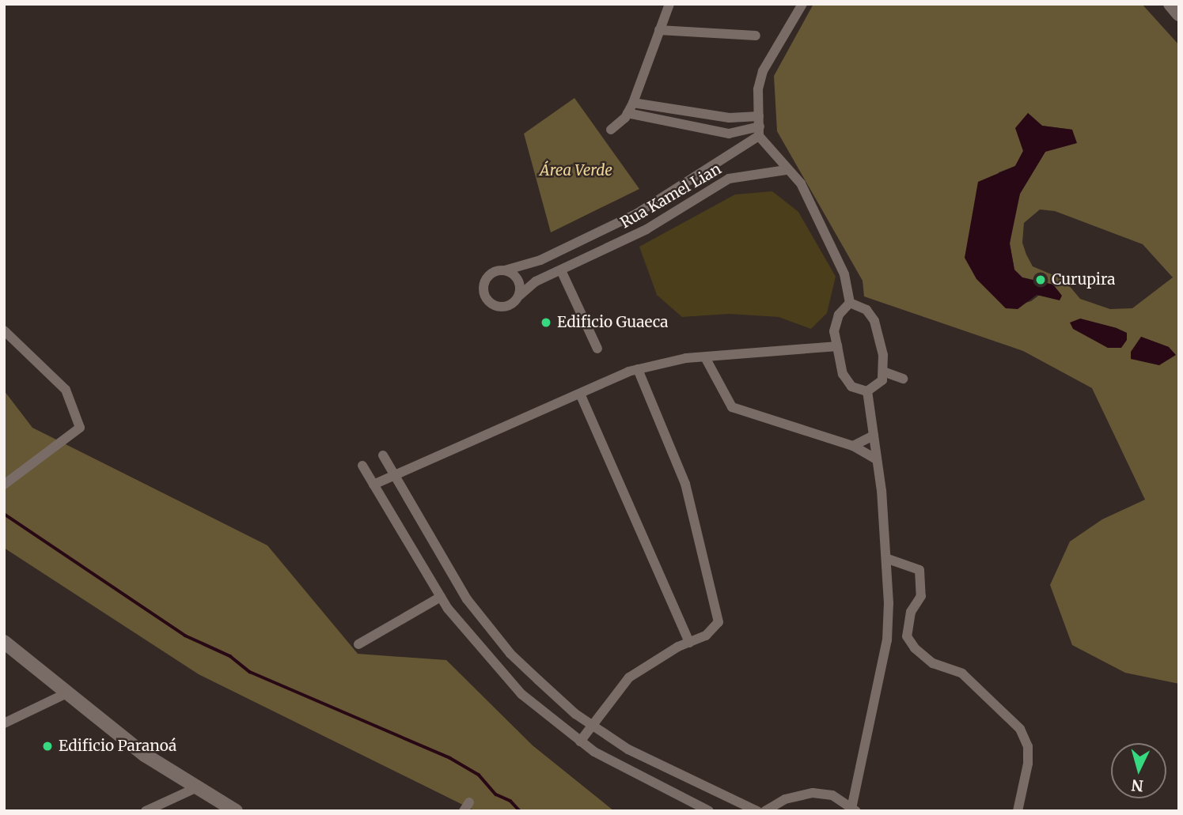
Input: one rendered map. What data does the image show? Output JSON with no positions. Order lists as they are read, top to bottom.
{
  "streets": {
    "street": ["Rua Kamel Lian"]
  },
  "parks": ["Área Verde"],
  "places": ["Curupira", "Edificio Guaeca", "Edificio Paranoá"],
  "north": "bottom"
}
